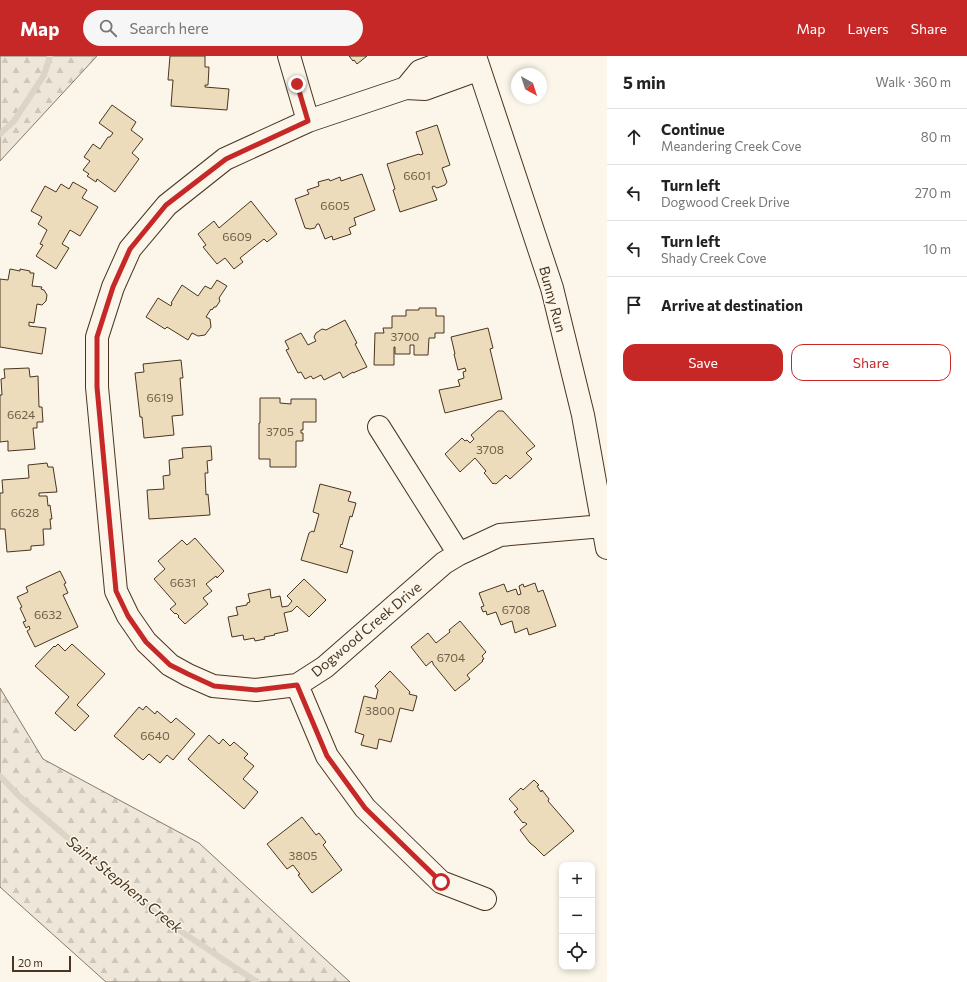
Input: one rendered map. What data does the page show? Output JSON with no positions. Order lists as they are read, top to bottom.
{
  "streets": {
    "street": ["Bunny Run", "Dogwood Creek Drive"]
  },
  "crossings": [
    ["Bunny Run", "Dogwood Creek Drive"]
  ],
  "water": ["Saint Stephens Creek"],
  "house_numbers": [
    "6601",
    "6605",
    "6609",
    "3700",
    "6619",
    "6624",
    "3705",
    "3708",
    "6628",
    "6631",
    "6708",
    "6632",
    "6704",
    "3800",
    "6640",
    "3805"
  ],
  "scale_bar": "20 m",
  "north": "bottom right",
  "page": {
    "header": "Map",
    "search": "Search here",
    "nav": ["Map", "Layers", "Share"],
    "heading": ["5 min", "Walk · 360 m"],
    "list": [
      ["Continue", "Meandering Creek Cove", "80 m"],
      ["Turn left", "Dogwood Creek Drive", "270 m"],
      ["Turn left", "Shady Creek Cove", "10 m"],
      "Arrive at destination"
    ],
    "buttons": ["Save", "Share"],
    "map_buttons": ["+", "−"],
    "scale": "20 m"
  }
}
